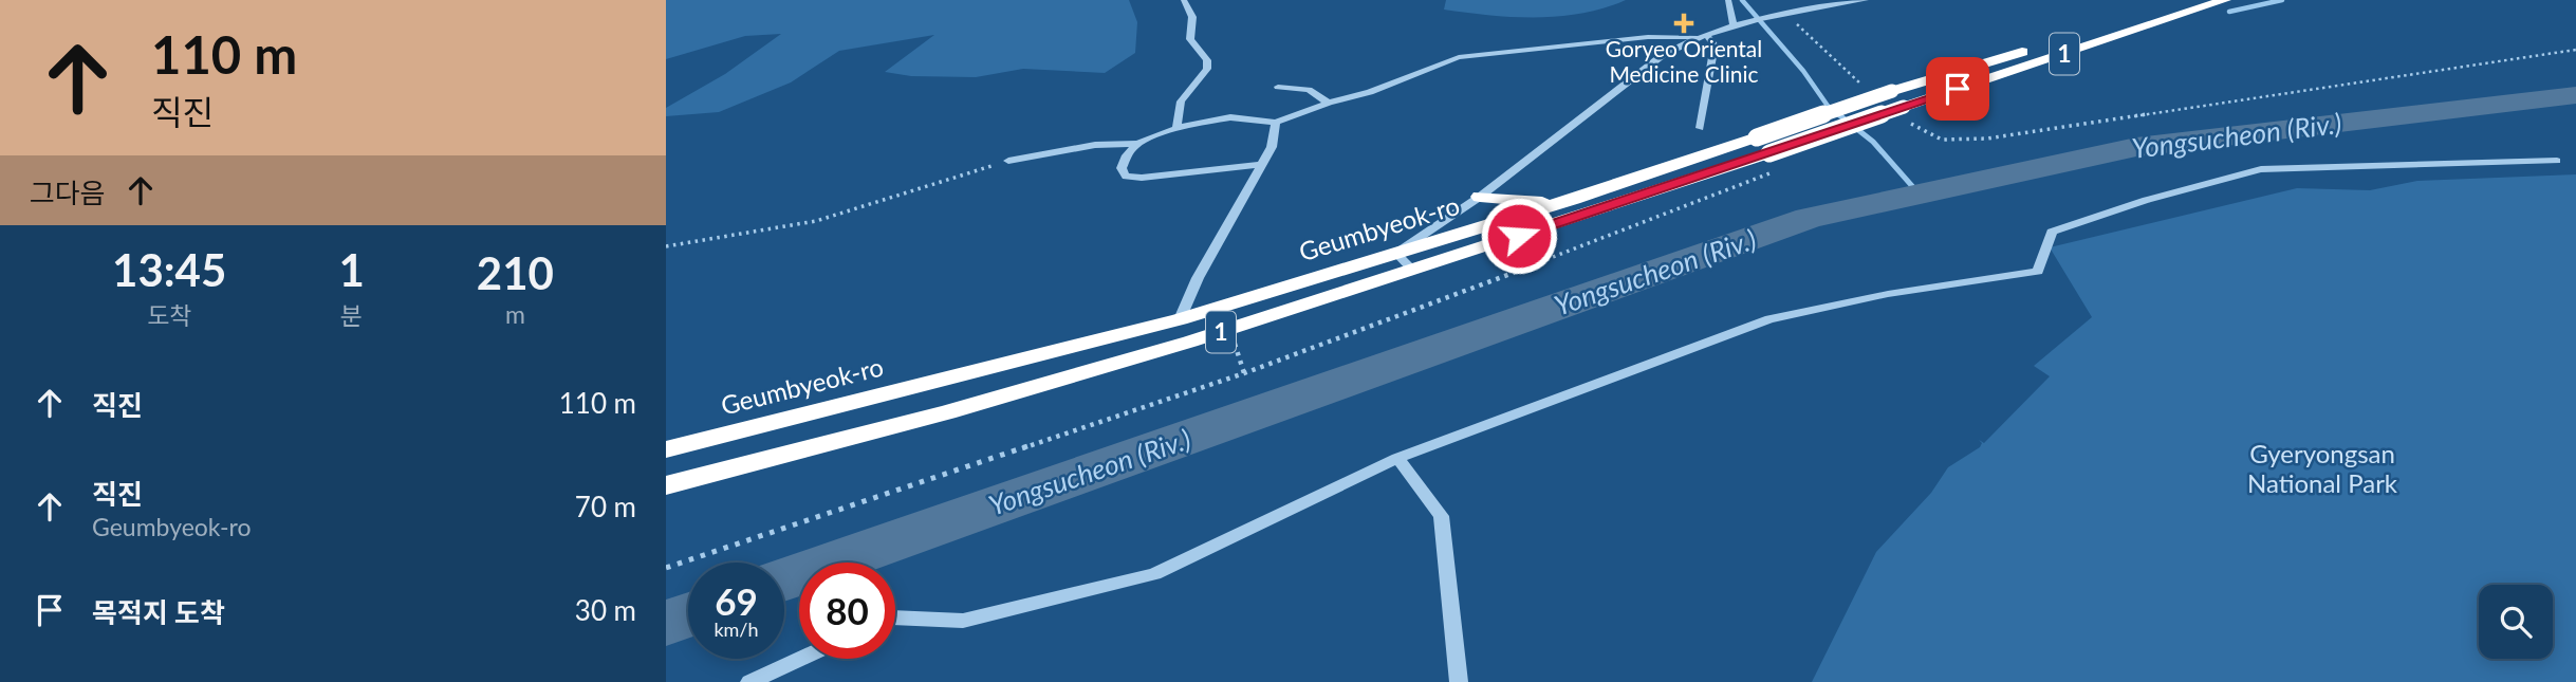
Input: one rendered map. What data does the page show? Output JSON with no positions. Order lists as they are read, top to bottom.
{
  "streets": {
    "highway": ["1", "Geumbyeok-ro"]
  },
  "crossings": [
    ["1", "Geumbyeok-ro"]
  ],
  "water": ["Yongsucheon (Riv.)"],
  "parks": ["Gyeryongsan National Park"],
  "places": {
    "health": ["Goryeo Oriental Medicine Clinic"]
  },
  "page": {
    "turn": ["110 m", "직진"],
    "then": "그다음",
    "eta": [
      "13:45",
      "도착",
      "1",
      "분",
      "210",
      "m"
    ],
    "list": [
      {
        "name": "직진",
        "value": "110 m"
      },
      {
        "name": "직진",
        "note": "Geumbyeok-ro",
        "value": "70 m"
      },
      {
        "name": "목적지 도착",
        "value": "30 m"
      }
    ],
    "speed": "69 km/h",
    "limit": "80"
  }
}
